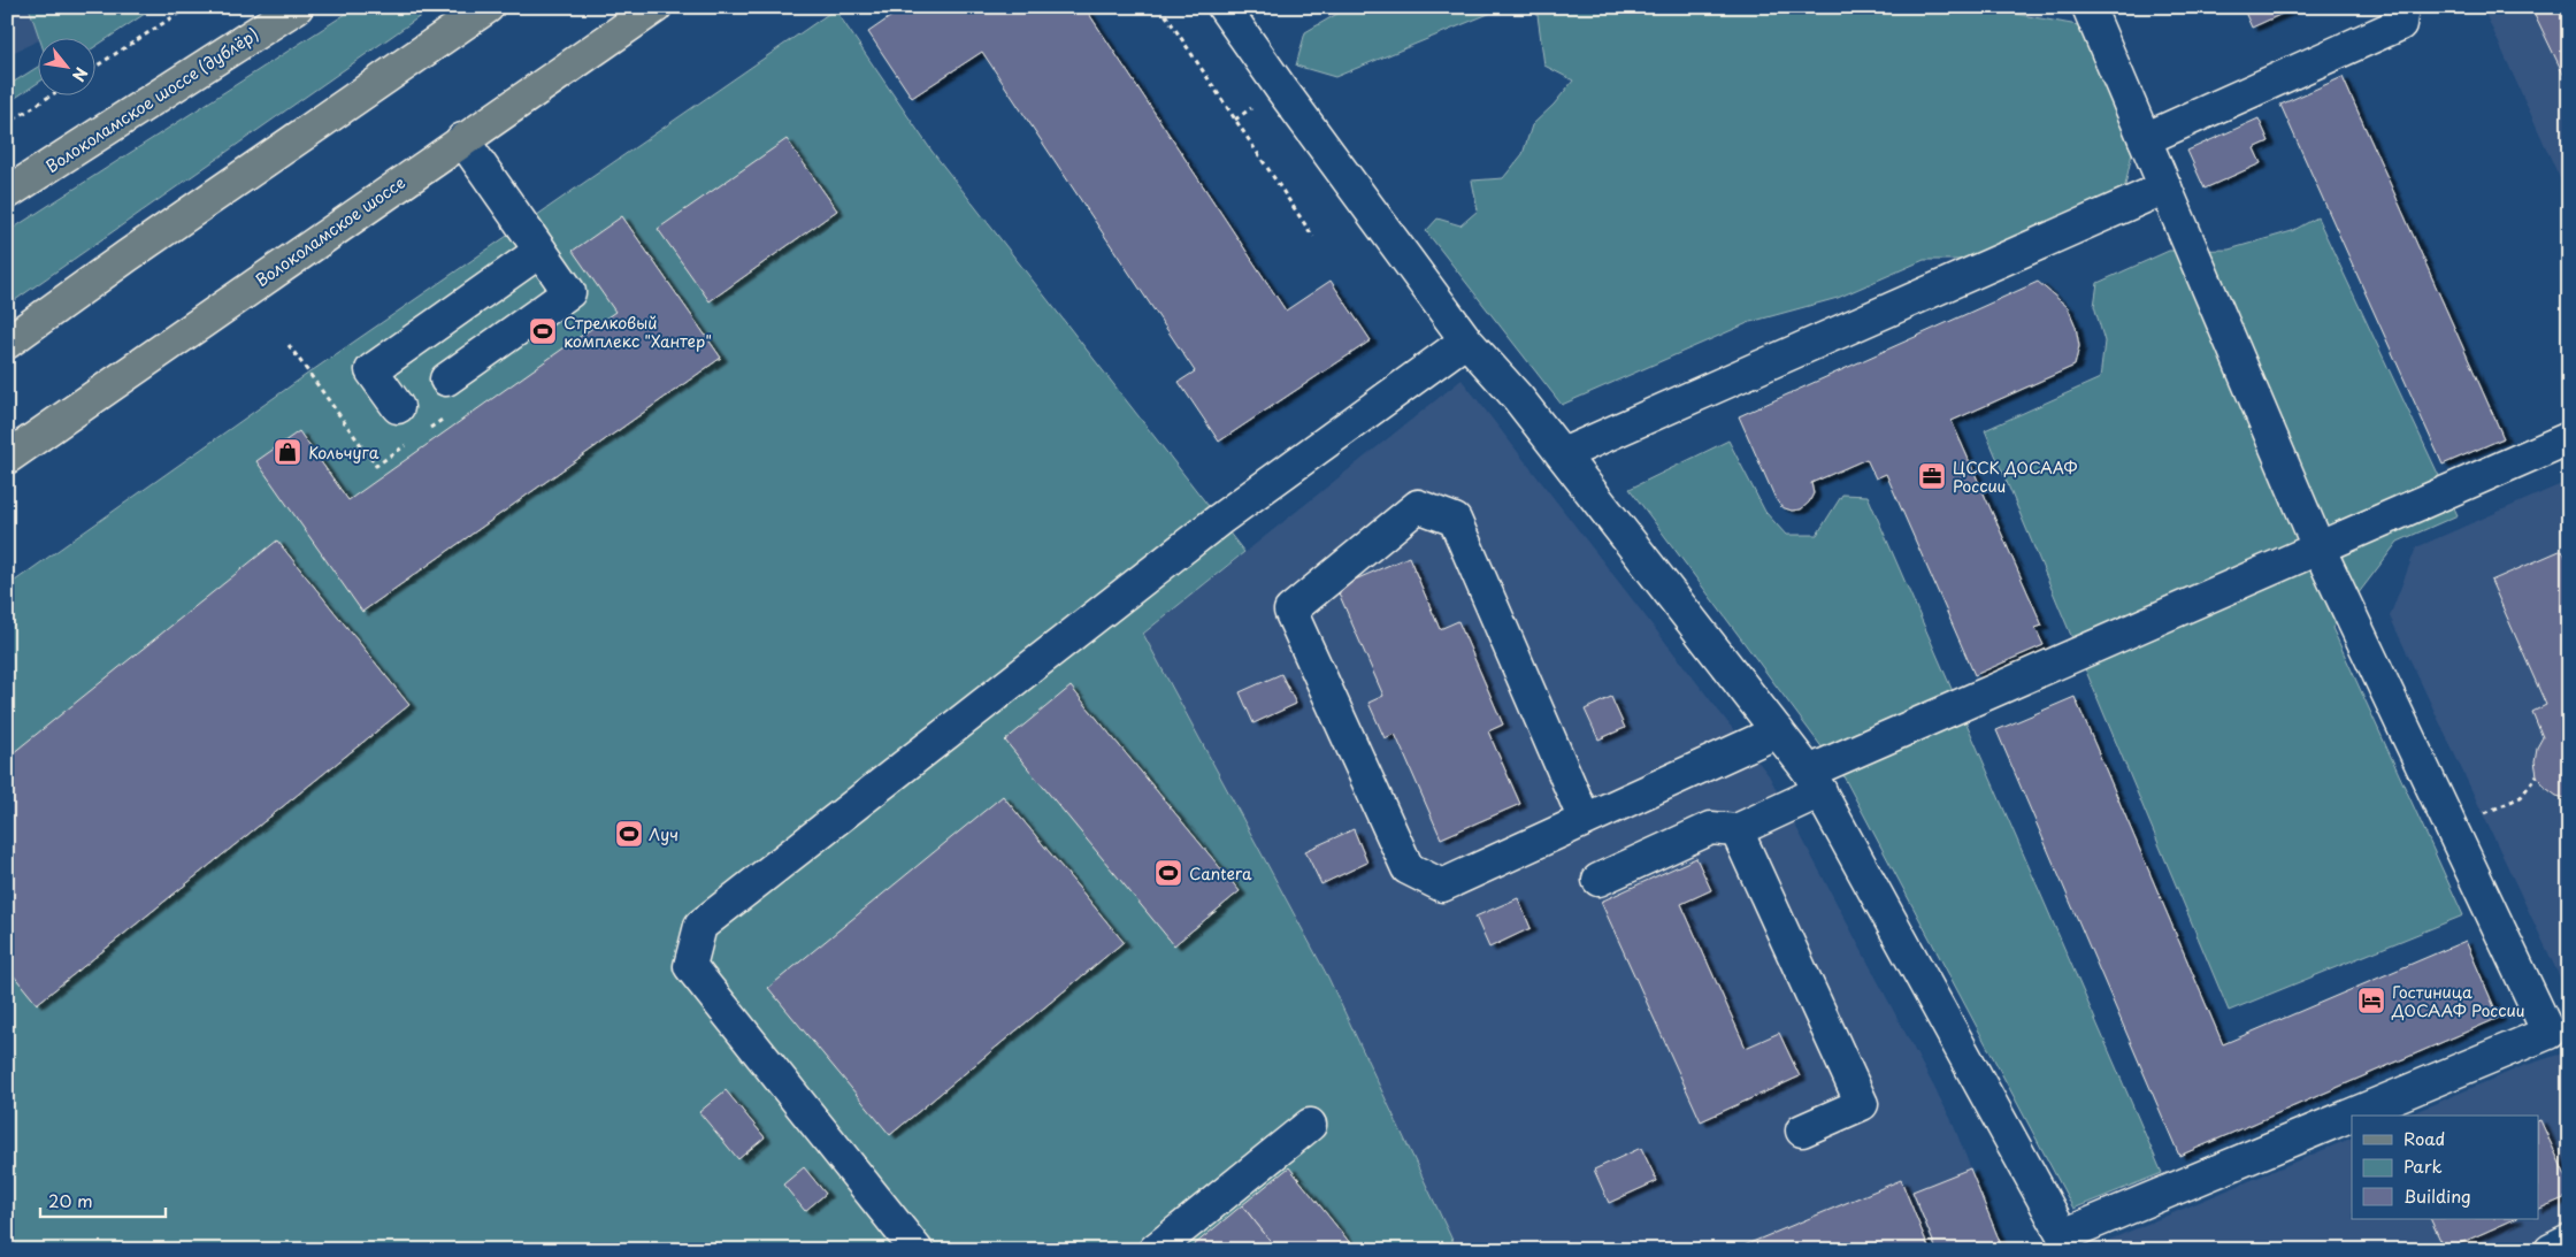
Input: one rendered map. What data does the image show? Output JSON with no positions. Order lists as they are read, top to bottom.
{
  "streets": {
    "main road": ["Волоколамское шоссе (дублёр)", "Волоколамское шоссе"]
  },
  "places": {
    "sports": ["Стрелковый комплекс \"Хантер\"", "Луч", "Cantera"],
    "shop": ["Кольчуга"],
    "office": ["ЦССК ДОСААФ России"],
    "hotel": ["Гостиница ДОСААФ России"]
  },
  "legend": ["Road", "Park", "Building"],
  "scale_bar": "20 m",
  "north": "bottom right"
}
